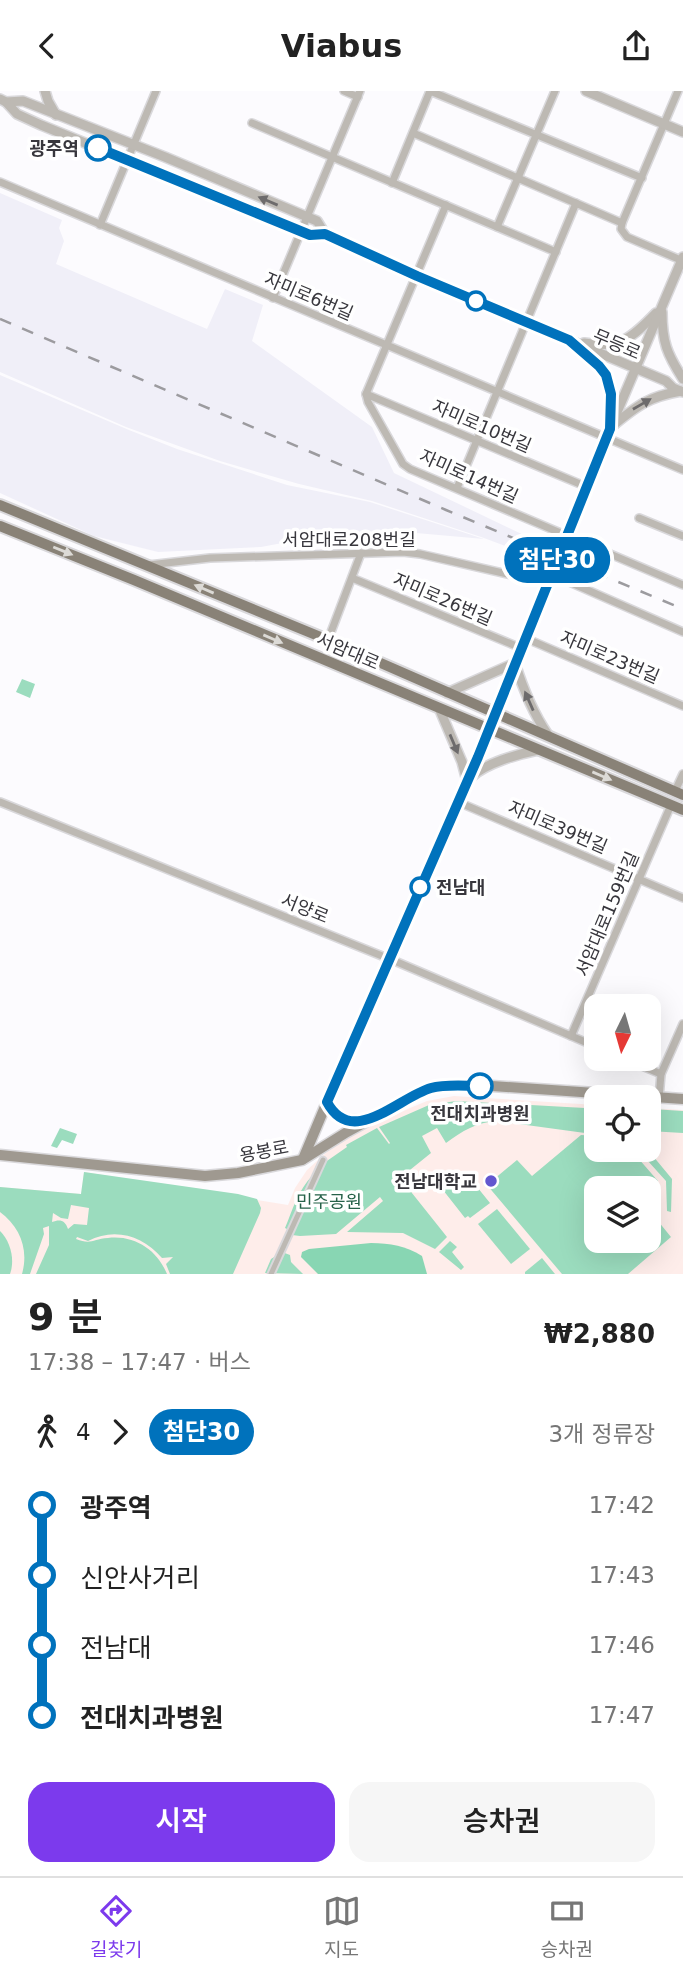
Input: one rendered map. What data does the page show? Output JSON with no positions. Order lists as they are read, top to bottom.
{
  "streets": {
    "main road": ["서암대로", "용봉로"],
    "street": [
      "자미로6번길",
      "무등로",
      "자미로10번길",
      "자미로14번길",
      "서암대로208번길",
      "자미로26번길",
      "자미로23번길",
      "자미로39번길",
      "서양로",
      "서암대로159번길"
    ]
  },
  "crossings": [
    ["자미로10번길", "자미로14번길"],
    ["서암대로208번길", "서암대로"],
    ["자미로26번길", "서암대로"],
    ["서암대로", "서암대로159번길"],
    ["자미로39번길", "서암대로159번길"],
    ["서양로", "서암대로159번길"]
  ],
  "parks": ["민주공원"],
  "places": [
    "광주역",
    "전남대",
    "전대치과병원",
    "전남대학교"
  ],
  "lines": ["bus line 첨단30"],
  "north": "bottom",
  "page": {
    "header": "Viabus",
    "on_map": "첨단30",
    "heading": ["9 분", "17:38 – 17:47 · 버스", "₩2,880"],
    "legs": ["4", "첨단30", "3개 정류장"],
    "list": [
      {
        "name": "광주역",
        "value": "17:42"
      },
      {
        "name": "신안사거리",
        "value": "17:43"
      },
      {
        "name": "전남대",
        "value": "17:46"
      },
      {
        "name": "전대치과병원",
        "value": "17:47"
      }
    ],
    "buttons": ["시작", "승차권"],
    "tabs": ["길찾기", "지도", "승차권"]
  }
}
